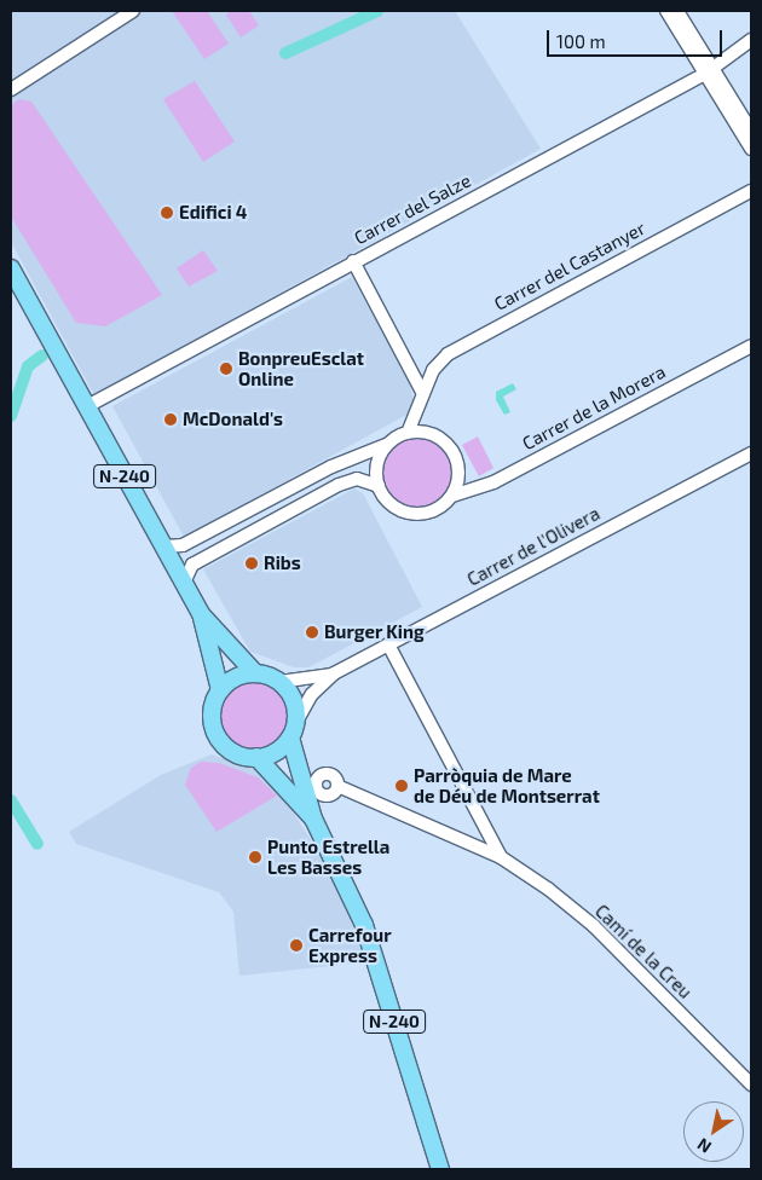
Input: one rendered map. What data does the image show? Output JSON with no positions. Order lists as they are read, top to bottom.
{
  "streets": {
    "main road": ["N-240"],
    "street": [
      "Carrer del Salze",
      "Carrer del Castanyer",
      "Carrer de la Morera",
      "Carrer de l'Olivera",
      "Camí de la Creu"
    ]
  },
  "crossings": [
    ["Carrer del Salze", "N-240"],
    ["Carrer del Castanyer", "Carrer de la Morera"],
    ["N-240", "Carrer de l'Olivera"],
    ["Carrer de l'Olivera", "Camí de la Creu"]
  ],
  "places": [
    "Edifici 4",
    "BonpreuEsclat Online",
    "McDonald's",
    "Ribs",
    "Burger King",
    "Parròquia de Mare de Déu de Montserrat",
    "Punto Estrella Les Basses",
    "Carrefour Express"
  ],
  "scale_bar": "100 m",
  "north": "bottom left"
}
